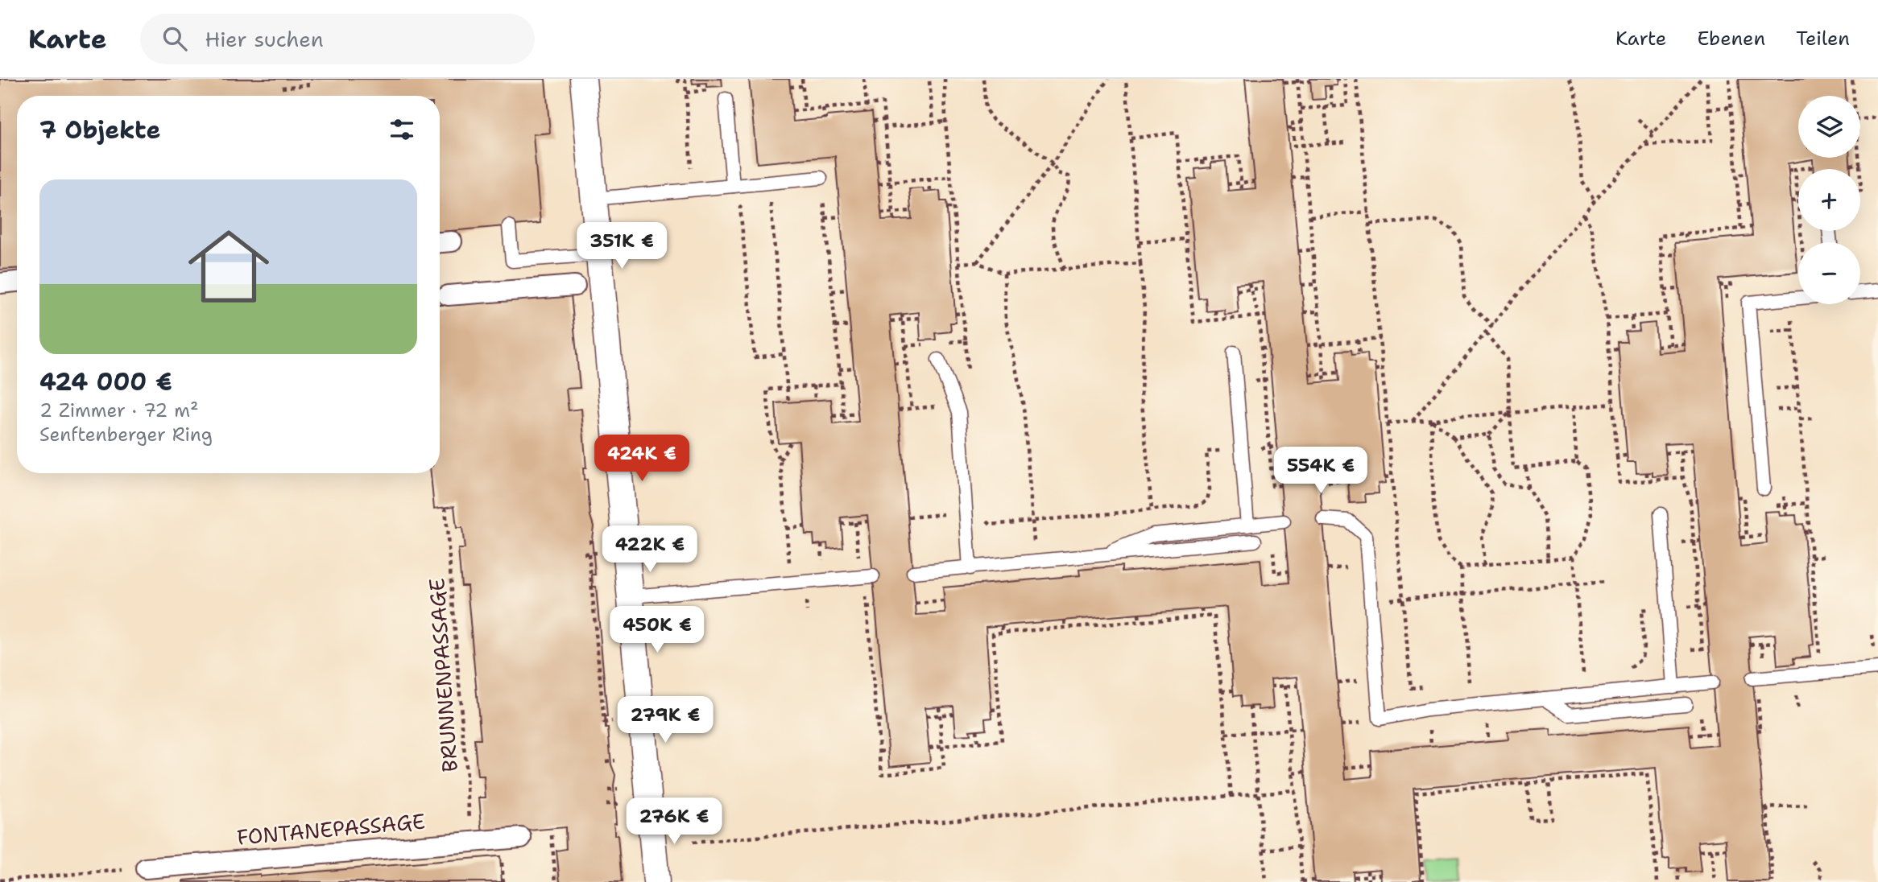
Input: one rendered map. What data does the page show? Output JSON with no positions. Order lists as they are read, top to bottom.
{
  "streets": {
    "street": ["FONTANEPASSAGE"],
    "path": ["BRUNNENPASSAGE"]
  },
  "crossings": [
    ["BRUNNENPASSAGE", "FONTANEPASSAGE"]
  ],
  "page": {
    "header": "Karte",
    "search": "Hier suchen",
    "nav": ["Karte", "Ebenen", "Teilen"],
    "map_buttons": ["+", "−"],
    "heading": "7 Objekte",
    "list": [
      {
        "name": "424 000 €",
        "note": "2 Zimmer · 72 m² · Senftenberger Ring"
      }
    ],
    "price": [
      "351K €",
      "424K €",
      "554K €",
      "422K €",
      "450K €",
      "279K €",
      "276K €"
    ]
  }
}
